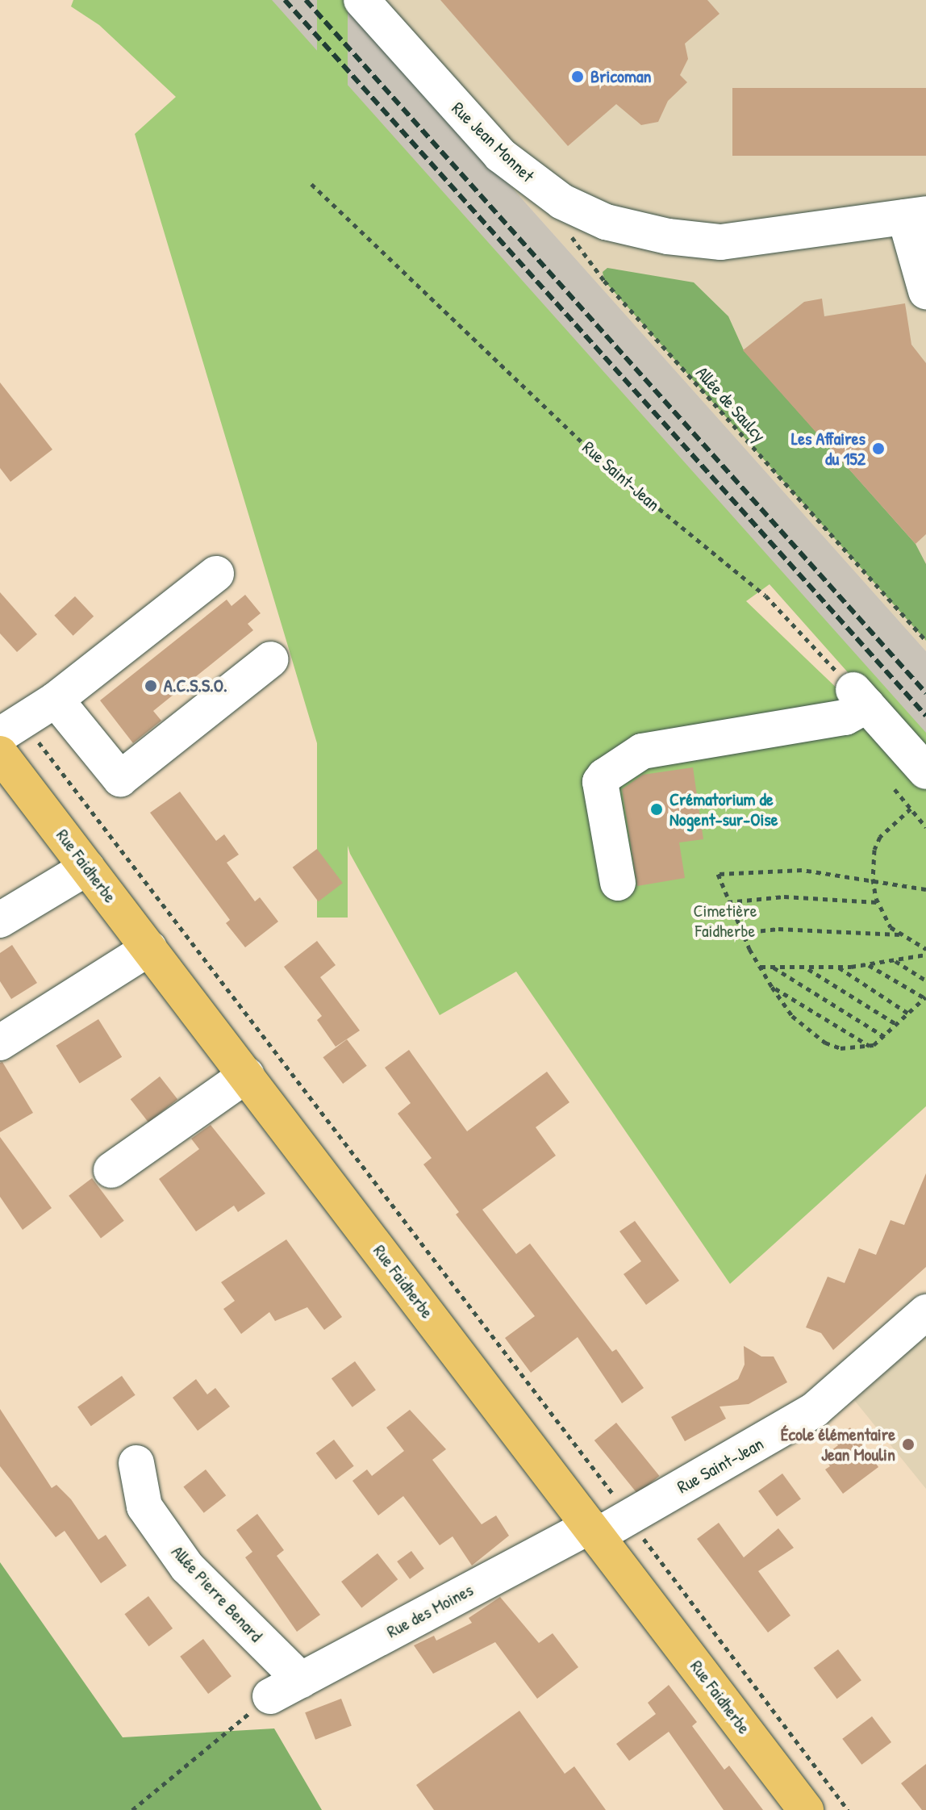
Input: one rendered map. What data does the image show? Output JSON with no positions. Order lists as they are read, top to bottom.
{
  "streets": {
    "main road": ["Rue Faidherbe"],
    "street": [
      "Rue Jean Monnet",
      "Rue Saint-Jean",
      "Allée Pierre Benard",
      "Rue des Moines"
    ],
    "path": ["Allée de Saulcy"]
  },
  "crossings": [
    ["Rue Jean Monnet", "Allée de Saulcy"],
    ["Rue Saint-Jean", "Rue Faidherbe"],
    ["Rue Saint-Jean", "Rue des Moines"],
    ["Rue Faidherbe", "Rue des Moines"],
    ["Allée Pierre Benard", "Rue des Moines"]
  ],
  "parks": ["Cimetière Faidherbe"],
  "places": [
    "Bricoman",
    "Les Affaires du 152",
    "A.C.S.S.O.",
    "Crématorium de Nogent-sur-Oise",
    "École élémentaire Jean Moulin"
  ]
}
